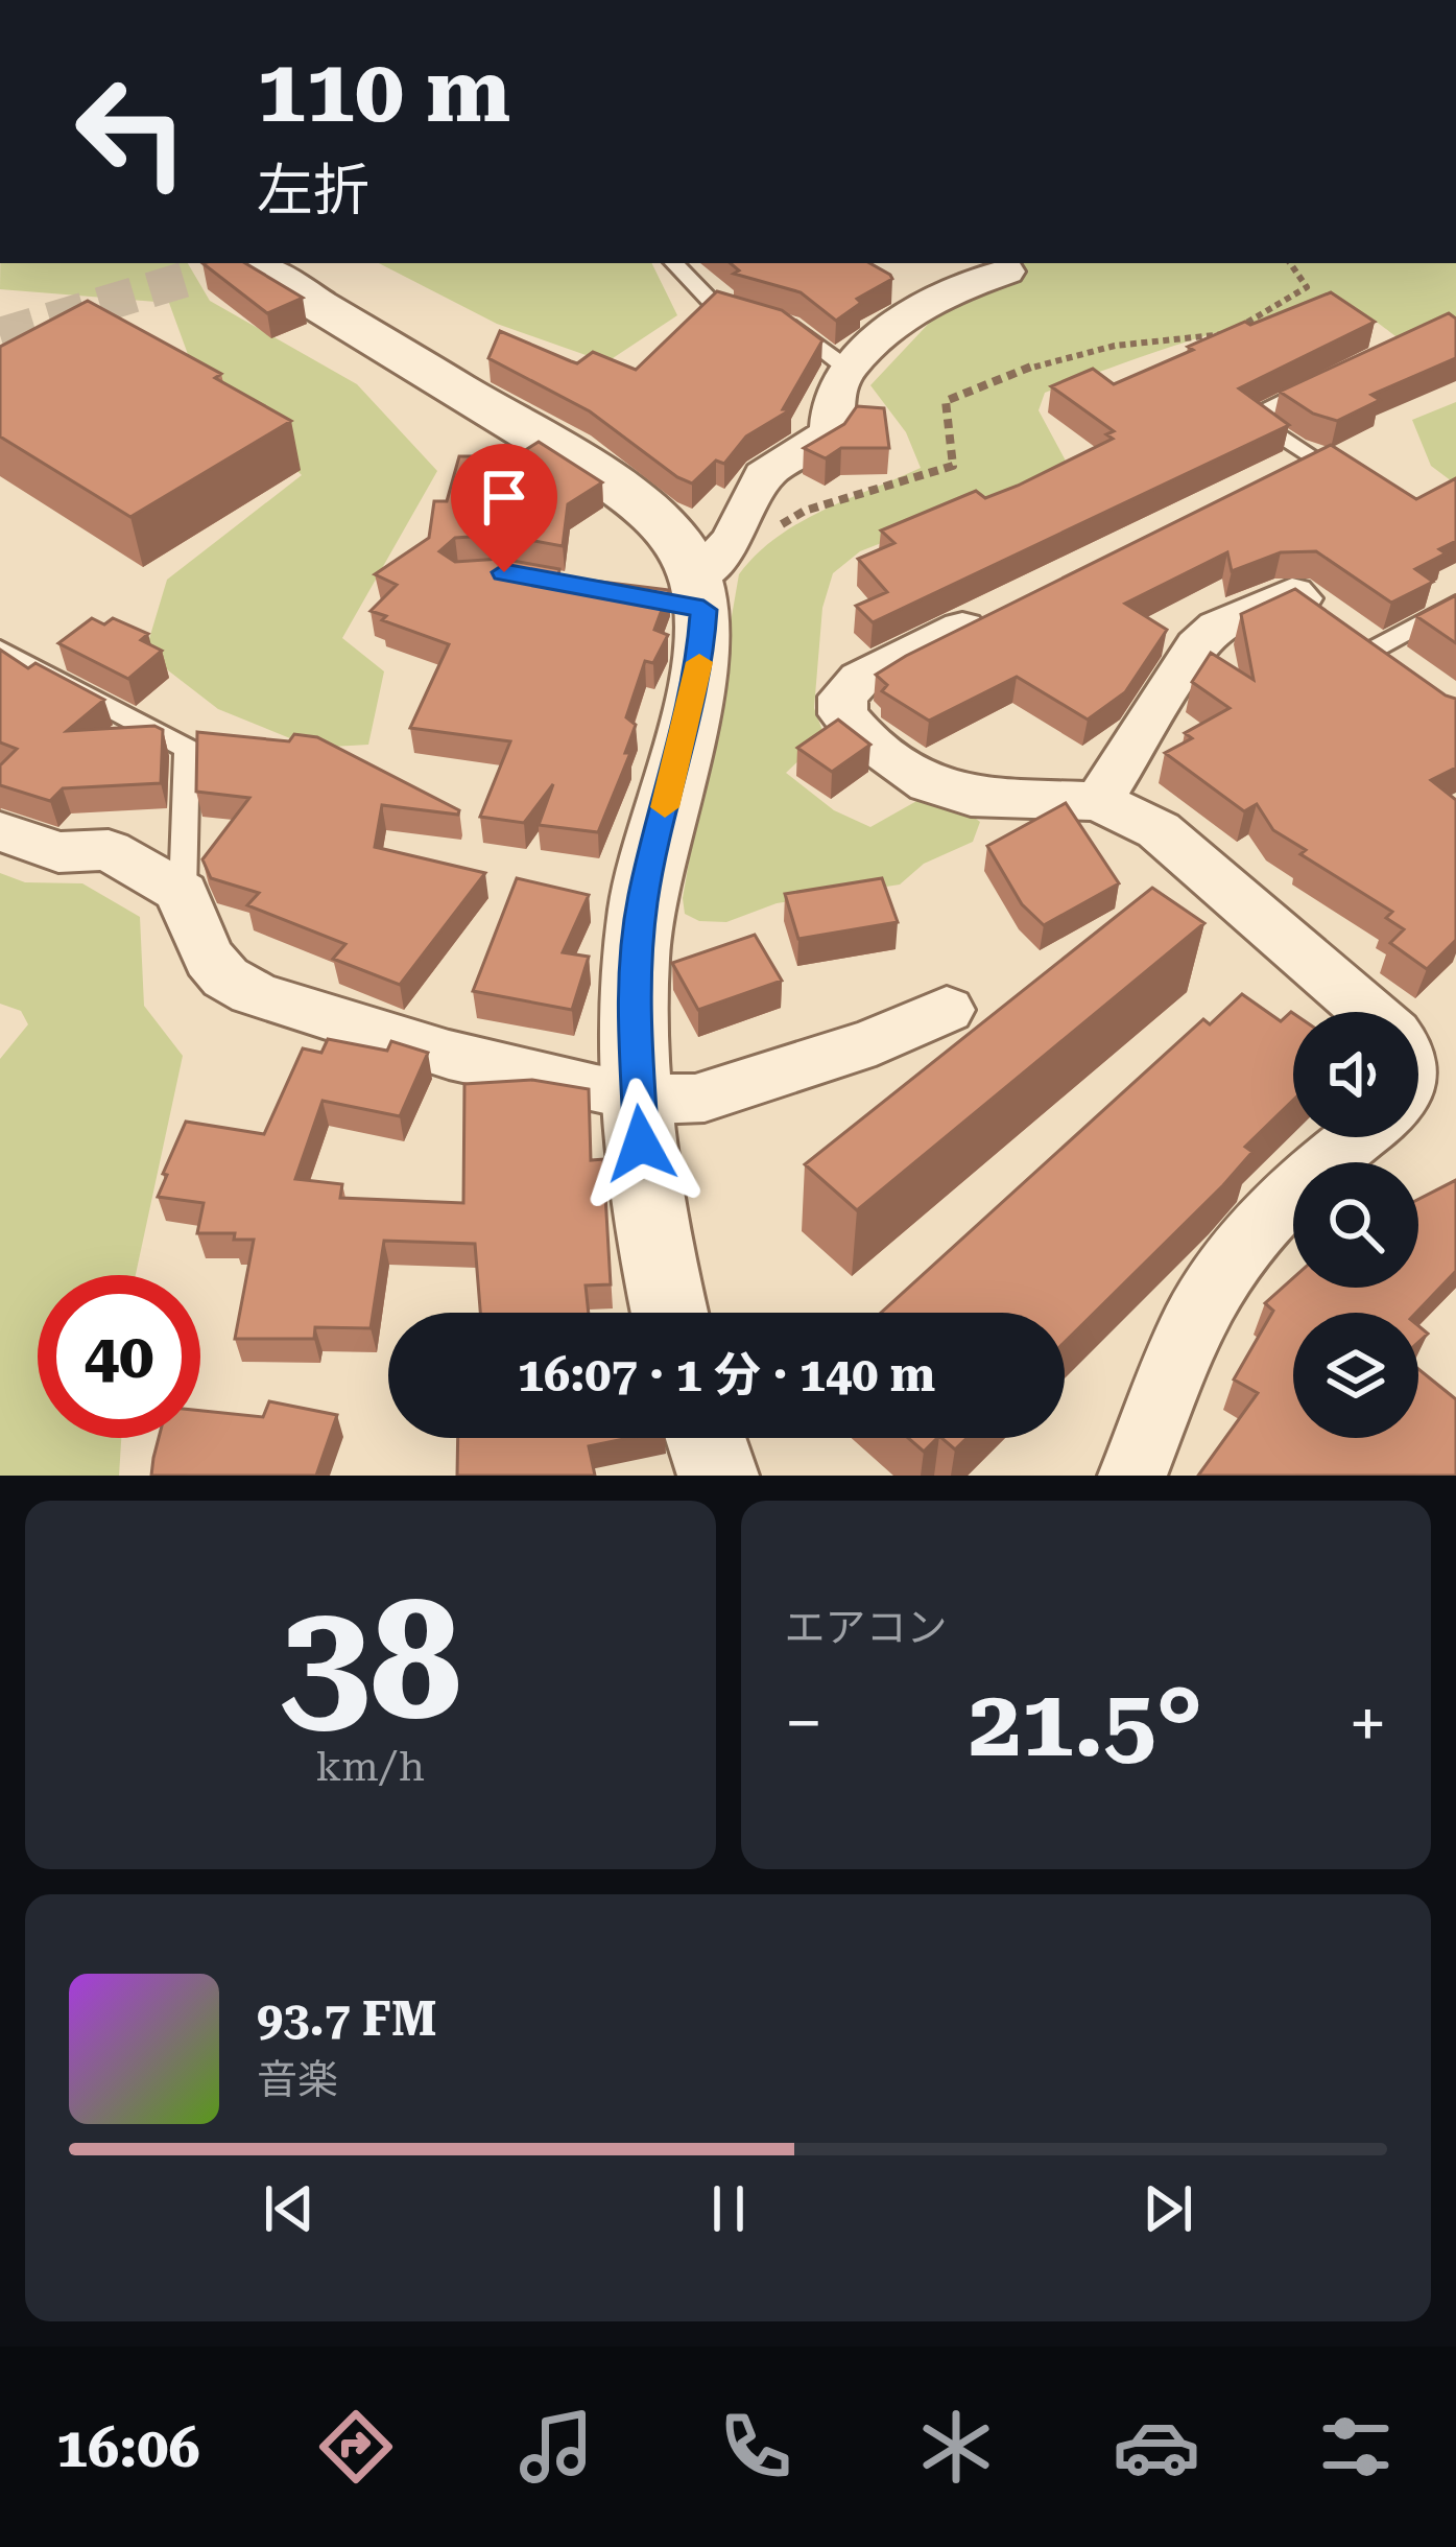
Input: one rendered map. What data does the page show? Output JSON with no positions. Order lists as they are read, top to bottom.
{
  "page": {
    "turn": ["110 m", "左折"],
    "limit": "40",
    "trip": "16:07 · 1 分 · 140 m",
    "tile": [
      ["38", "km/h"],
      "エアコン"
    ],
    "heat": ["−", "21.5°", "+"],
    "song": ["93.7 FM", "音楽"],
    "tabs": "16:06"
  }
}
